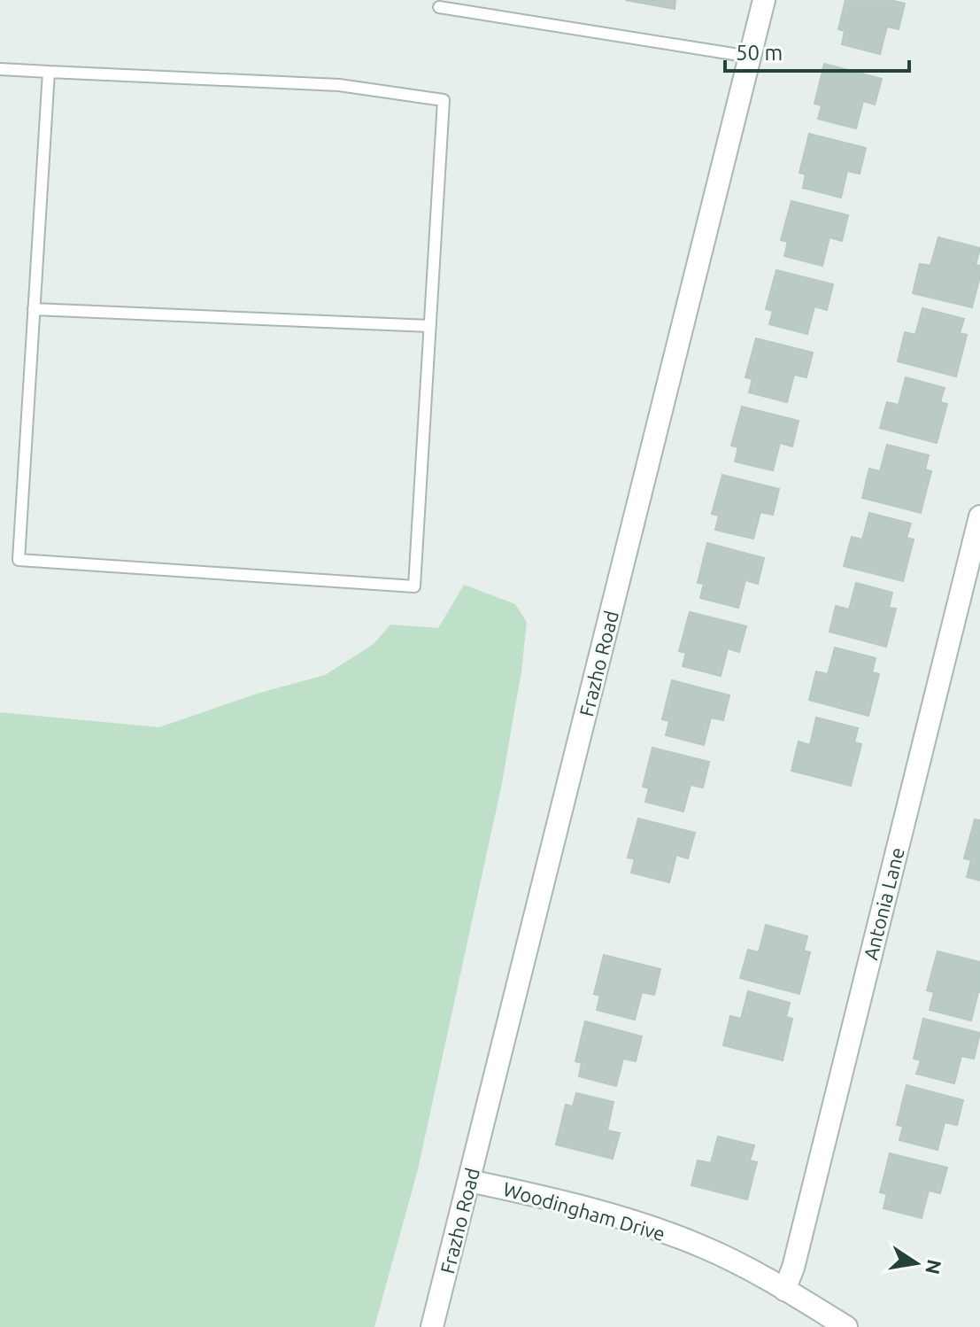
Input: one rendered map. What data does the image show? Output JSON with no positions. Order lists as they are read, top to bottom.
{
  "streets": {
    "street": ["Frazho Road", "Antonia Lane", "Woodingham Drive"]
  },
  "crossings": [
    ["Frazho Road", "Woodingham Drive"],
    ["Antonia Lane", "Woodingham Drive"]
  ],
  "scale_bar": "50 m",
  "north": "right"
}
